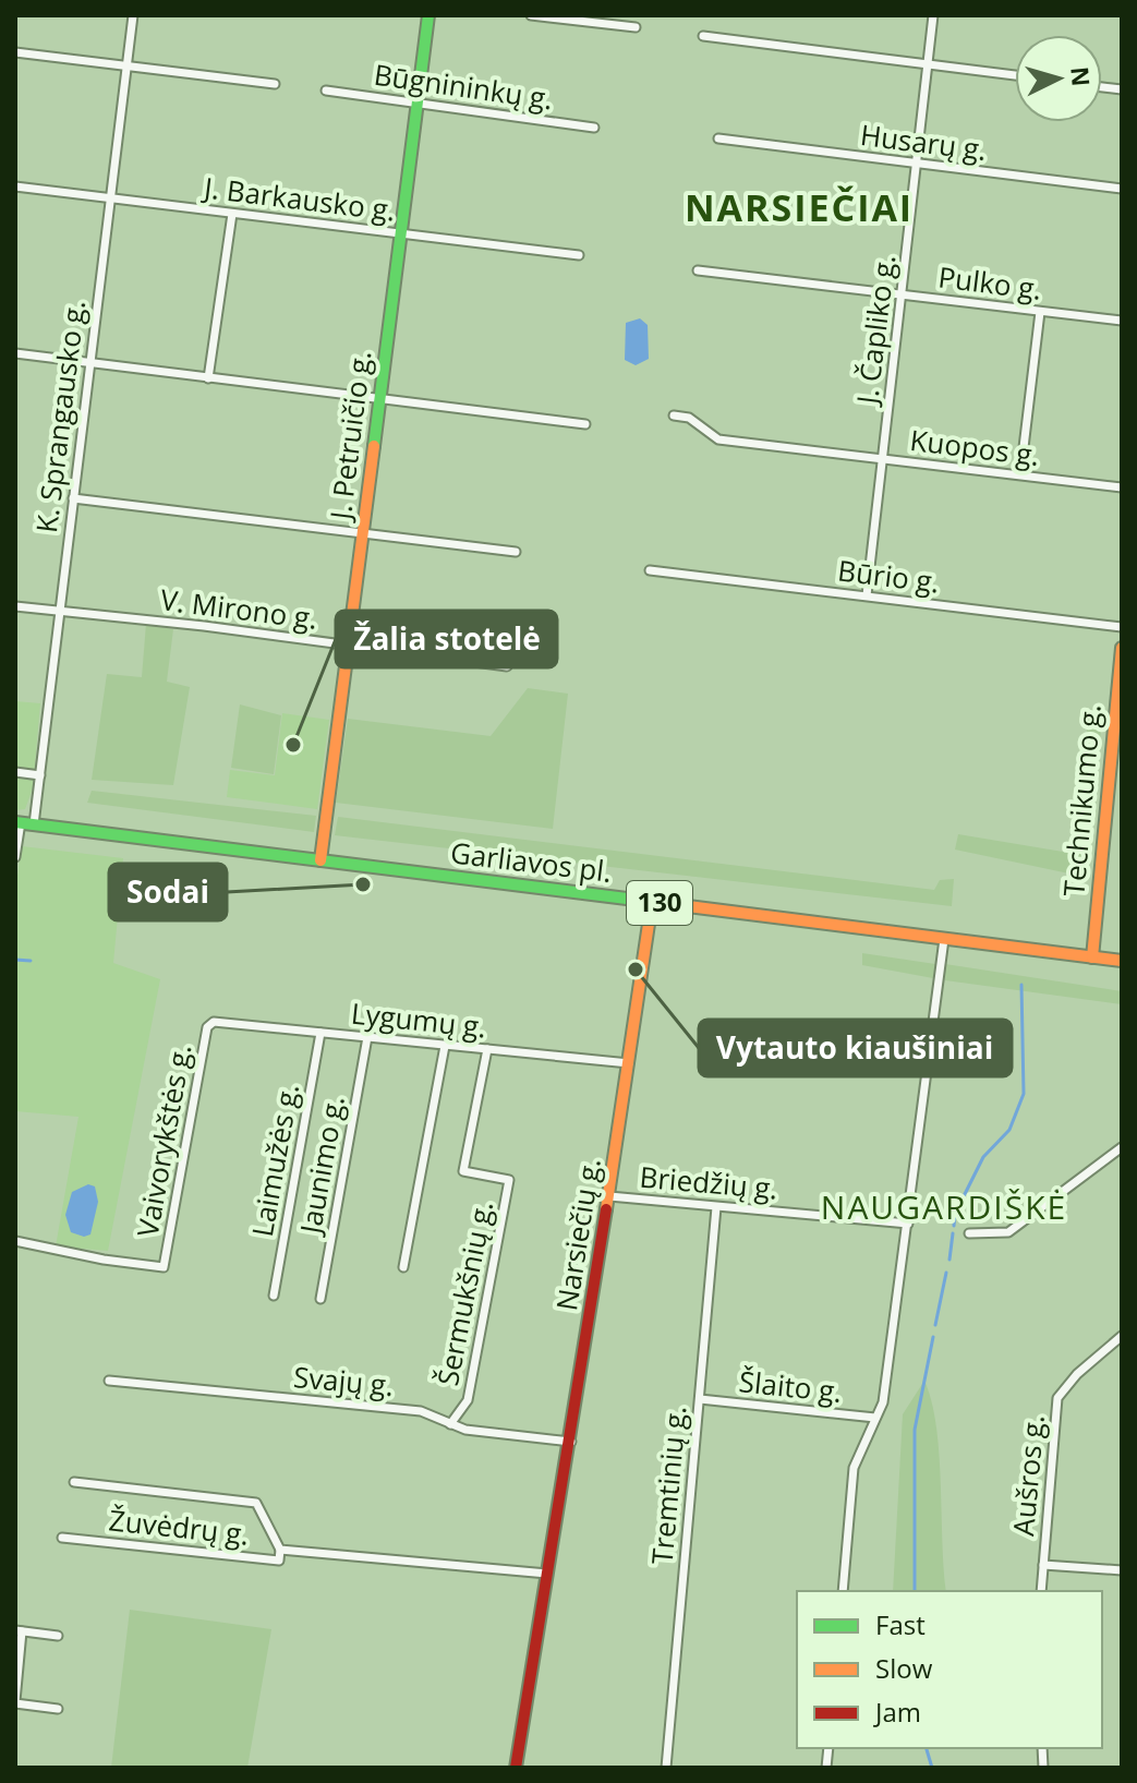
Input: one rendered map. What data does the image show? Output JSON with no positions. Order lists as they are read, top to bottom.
{
  "streets": {
    "street": [
      "Būgnininkų g.",
      "Husarų g.",
      "J. Barkausko g.",
      "Pulko g.",
      "J. Čapliko g.",
      "K. Sprangausko g.",
      "J. Petruičio g.",
      "Kuopos g.",
      "Būrio g.",
      "V. Mirono g.",
      "Technikumo g.",
      "Garliavos pl.",
      "130",
      "Lygumų g.",
      "Vaivorykštės g.",
      "Laimužės g.",
      "Jaunimo g.",
      "Briedžių g.",
      "Narsiečių g.",
      "Šermukšnių g.",
      "Svajų g.",
      "Šlaito g.",
      "Aušros g.",
      "Tremtinių g.",
      "Žuvėdrų g."
    ]
  },
  "crossings": [
    ["Būgnininkų g.", "J. Petruičio g."],
    ["Husarų g.", "J. Čapliko g."],
    ["J. Barkausko g.", "K. Sprangausko g."],
    ["J. Barkausko g.", "J. Petruičio g."],
    ["Pulko g.", "J. Čapliko g."],
    ["J. Čapliko g.", "Kuopos g."],
    ["J. Čapliko g.", "Būrio g."],
    ["K. Sprangausko g.", "V. Mirono g."],
    ["K. Sprangausko g.", "Garliavos pl."],
    ["J. Petruičio g.", "V. Mirono g."],
    ["J. Petruičio g.", "Garliavos pl."],
    ["Technikumo g.", "Garliavos pl."],
    ["Technikumo g.", "130"],
    ["Garliavos pl.", "130"],
    ["Garliavos pl.", "Narsiečių g."],
    ["Lygumų g.", "Vaivorykštės g."],
    ["Lygumų g.", "Laimužės g."],
    ["Lygumų g.", "Jaunimo g."],
    ["Lygumų g.", "Narsiečių g."],
    ["Lygumų g.", "Šermukšnių g."],
    ["Briedžių g.", "Narsiečių g."],
    ["Briedžių g.", "Tremtinių g."],
    ["Narsiečių g.", "Svajų g."],
    ["Šermukšnių g.", "Svajų g."],
    ["Šlaito g.", "Tremtinių g."]
  ],
  "districts": ["NARSIEČIAI", "NAUGARDIŠKĖ"],
  "places": ["Žalia stotelė", "Sodai", "Vytauto kiaušiniai"],
  "legend": ["Fast", "Slow", "Jam"],
  "north": "right"
}
